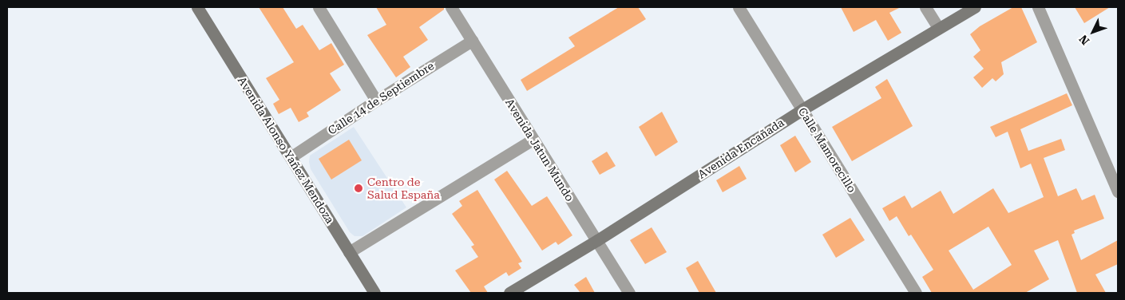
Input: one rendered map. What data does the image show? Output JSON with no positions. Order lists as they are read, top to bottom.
{
  "streets": {
    "main road": ["Avenida Encañada", "Avenida Alonso Yañez Mendoza"],
    "street": ["Calle 14 de Septiembre", "Avenida Jatun Mundo", "Calle Mamorecillo"]
  },
  "crossings": [
    ["Calle 14 de Septiembre", "Avenida Alonso Yañez Mendoza"],
    ["Calle 14 de Septiembre", "Avenida Jatun Mundo"],
    ["Avenida Encañada", "Avenida Jatun Mundo"],
    ["Avenida Encañada", "Calle Mamorecillo"]
  ],
  "places": ["Centro de Salud España"],
  "north": "bottom left"
}
